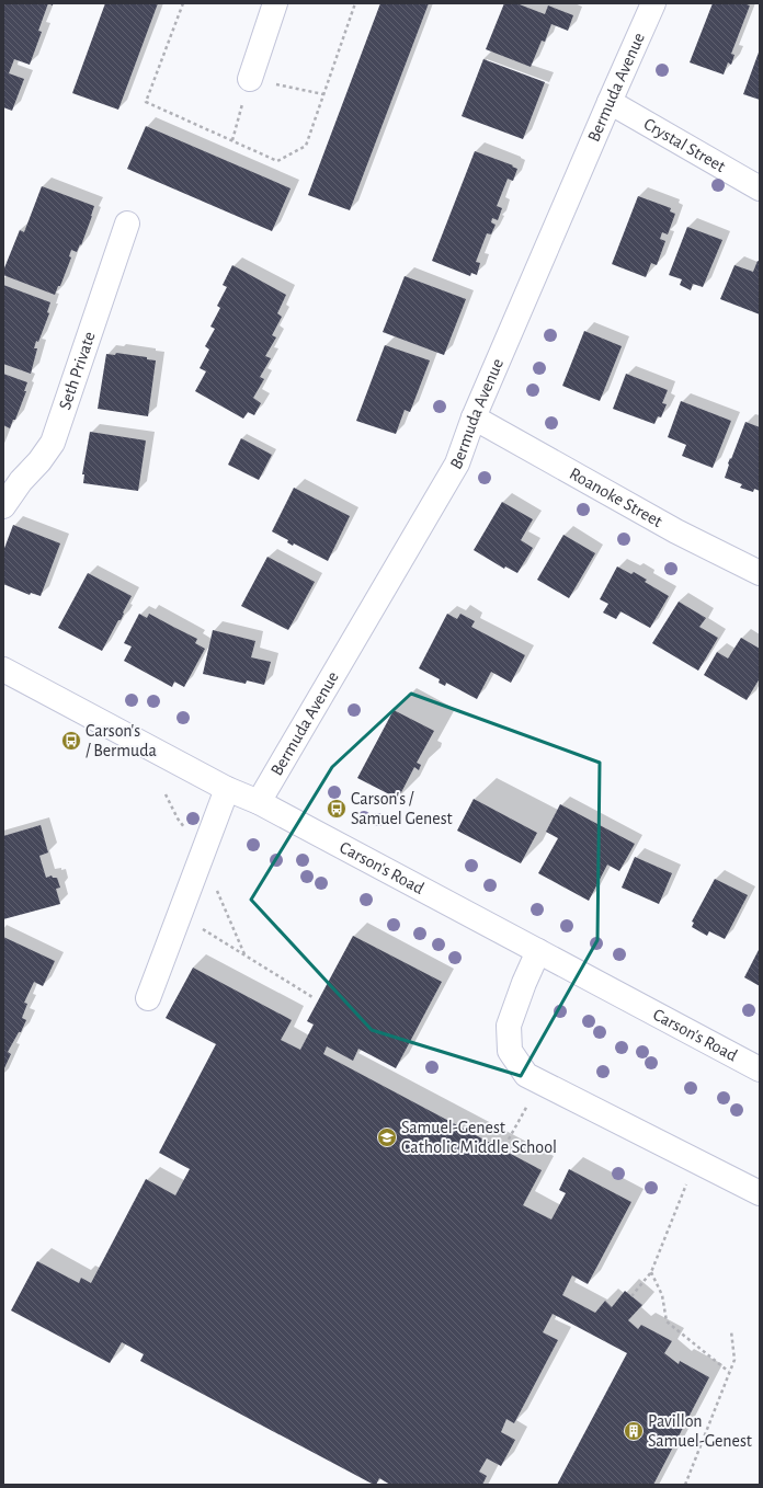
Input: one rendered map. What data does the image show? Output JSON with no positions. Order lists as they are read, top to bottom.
{
  "streets": {
    "street": [
      "Bermuda Avenue",
      "Crystal Street",
      "Seth Private",
      "Roanoke Street",
      "Carson's Road"
    ]
  },
  "crossings": [
    ["Bermuda Avenue", "Crystal Street"],
    ["Bermuda Avenue", "Roanoke Street"],
    ["Bermuda Avenue", "Carson's Road"]
  ],
  "places": {
    "bus stop": ["Carson's / Bermuda", "Carson's / Samuel Genest"],
    "school or university": ["Samuel-Genest Catholic Middle School"],
    "building": ["Pavillon Samuel-Genest"]
  }
}
